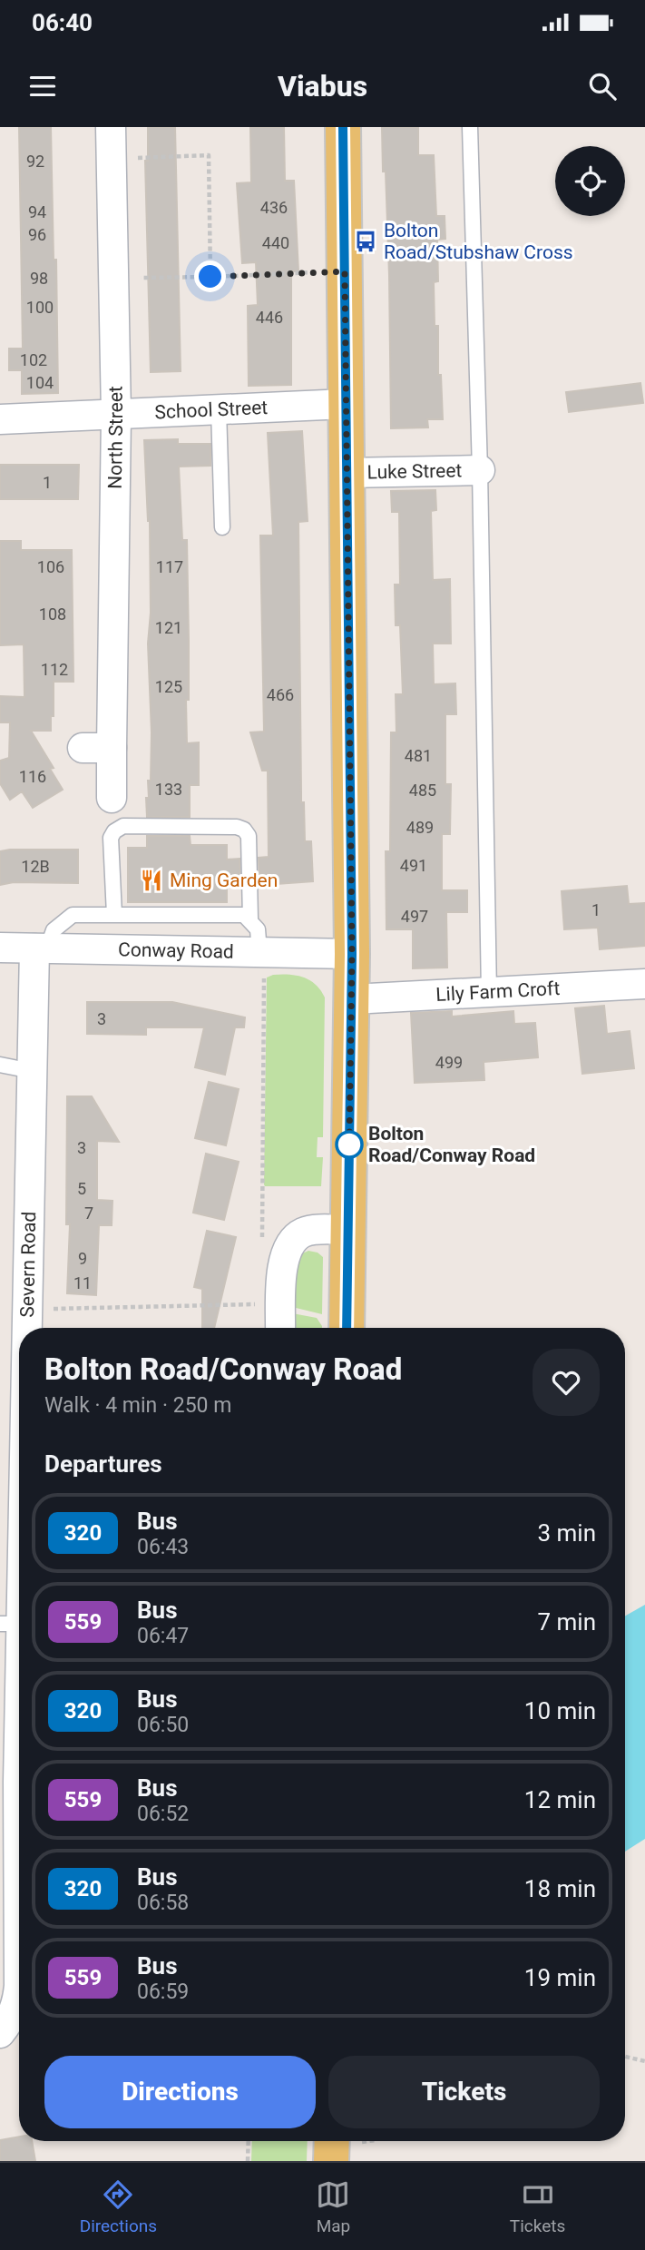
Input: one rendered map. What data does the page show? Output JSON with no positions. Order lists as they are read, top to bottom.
{
  "streets": {
    "street": [
      "School Street",
      "North Street",
      "Luke Street",
      "Conway Road",
      "Lily Farm Croft",
      "Severn Road"
    ]
  },
  "crossings": [
    ["School Street", "North Street"],
    ["Conway Road", "Severn Road"]
  ],
  "places": {
    "bus stop": ["Bolton Road/Stubshaw Cross"],
    "restaurant": ["Ming Garden"],
    "other": ["Bolton Road/Conway Road"]
  },
  "lines": ["bus line 320"],
  "house_numbers": [
    "92",
    "436",
    "94",
    "96",
    "440",
    "98",
    "100",
    "446",
    "102",
    "104",
    "1",
    "106",
    "117",
    "108",
    "121",
    "112",
    "125",
    "466",
    "481",
    "116",
    "133",
    "485",
    "489",
    "491",
    "12B",
    "1",
    "497",
    "3",
    "499",
    "3",
    "5",
    "7",
    "9",
    "11"
  ],
  "page": {
    "status": "06:40",
    "header": "Viabus",
    "heading": [
      ["Bolton Road/Conway Road", "Walk · 4 min · 250 m"],
      "Departures"
    ],
    "list": [
      {
        "mark": "320",
        "name": "Bus",
        "note": "06:43",
        "value": "3 min"
      },
      {
        "mark": "559",
        "name": "Bus",
        "note": "06:47",
        "value": "7 min"
      },
      {
        "mark": "320",
        "name": "Bus",
        "note": "06:50",
        "value": "10 min"
      },
      {
        "mark": "559",
        "name": "Bus",
        "note": "06:52",
        "value": "12 min"
      },
      {
        "mark": "320",
        "name": "Bus",
        "note": "06:58",
        "value": "18 min"
      },
      {
        "mark": "559",
        "name": "Bus",
        "note": "06:59",
        "value": "19 min"
      }
    ],
    "buttons": ["Directions", "Tickets"],
    "tabs": ["Directions", "Map", "Tickets"]
  }
}
